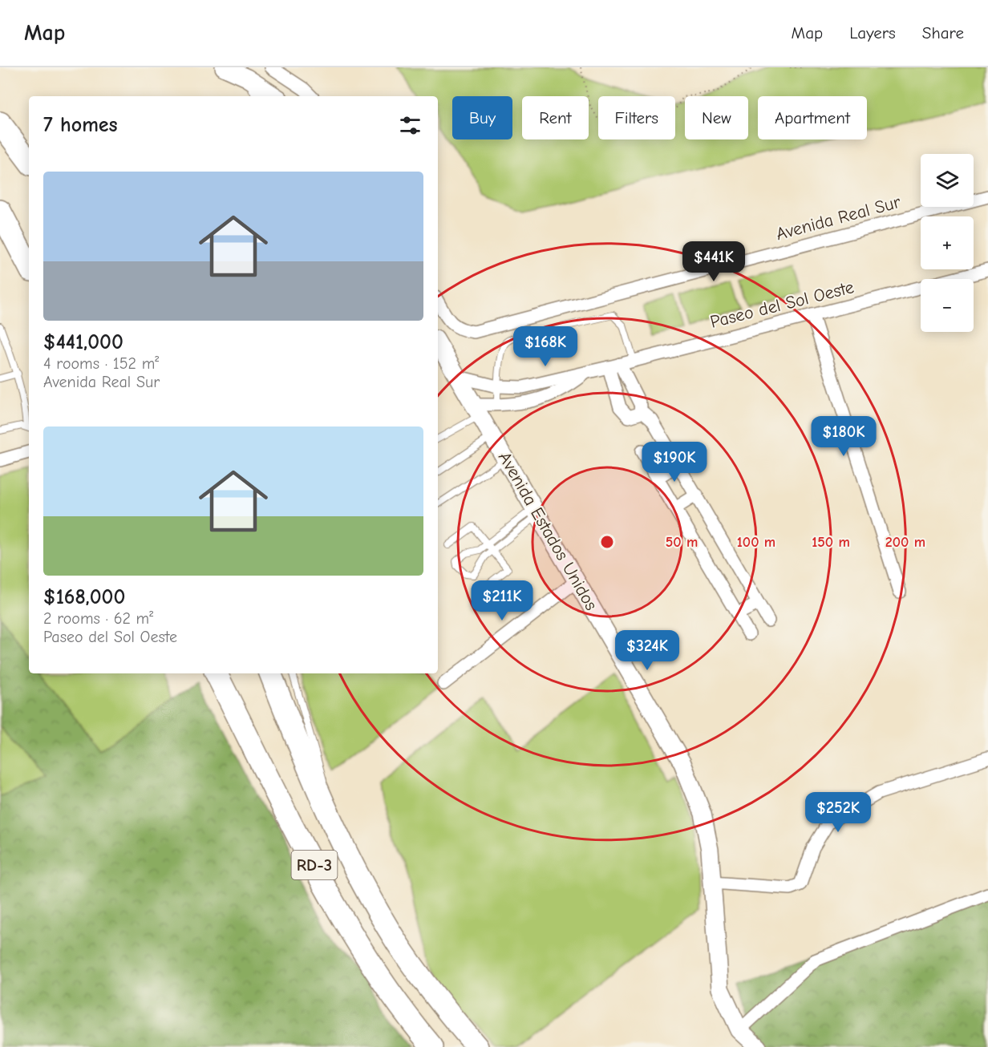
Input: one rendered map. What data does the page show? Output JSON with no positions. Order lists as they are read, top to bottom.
{
  "streets": {
    "highway": ["RD-3"],
    "street": ["Avenida Real Sur", "Paseo del Sol Oeste", "Avenida Estados Unidos"]
  },
  "crossings": [
    ["Paseo del Sol Oeste", "Avenida Estados Unidos"]
  ],
  "page": {
    "header": "Map",
    "nav": ["Map", "Layers", "Share"],
    "chip": [
      "Buy",
      "Rent",
      "Filters",
      "New",
      "Apartment"
    ],
    "heading": "7 homes",
    "map_buttons": ["+", "−"],
    "list": [
      {
        "name": "$441,000",
        "note": "4 rooms · 152 m² · Avenida Real Sur"
      },
      {
        "name": "$168,000",
        "note": "2 rooms · 62 m² · Paseo del Sol Oeste"
      }
    ],
    "price": [
      "$441K",
      "$168K",
      "$180K",
      "$190K",
      "$211K",
      "$324K",
      "$252K"
    ]
  },
  "rings": [
    "50 m",
    "100 m",
    "150 m",
    "200 m"
  ]
}
